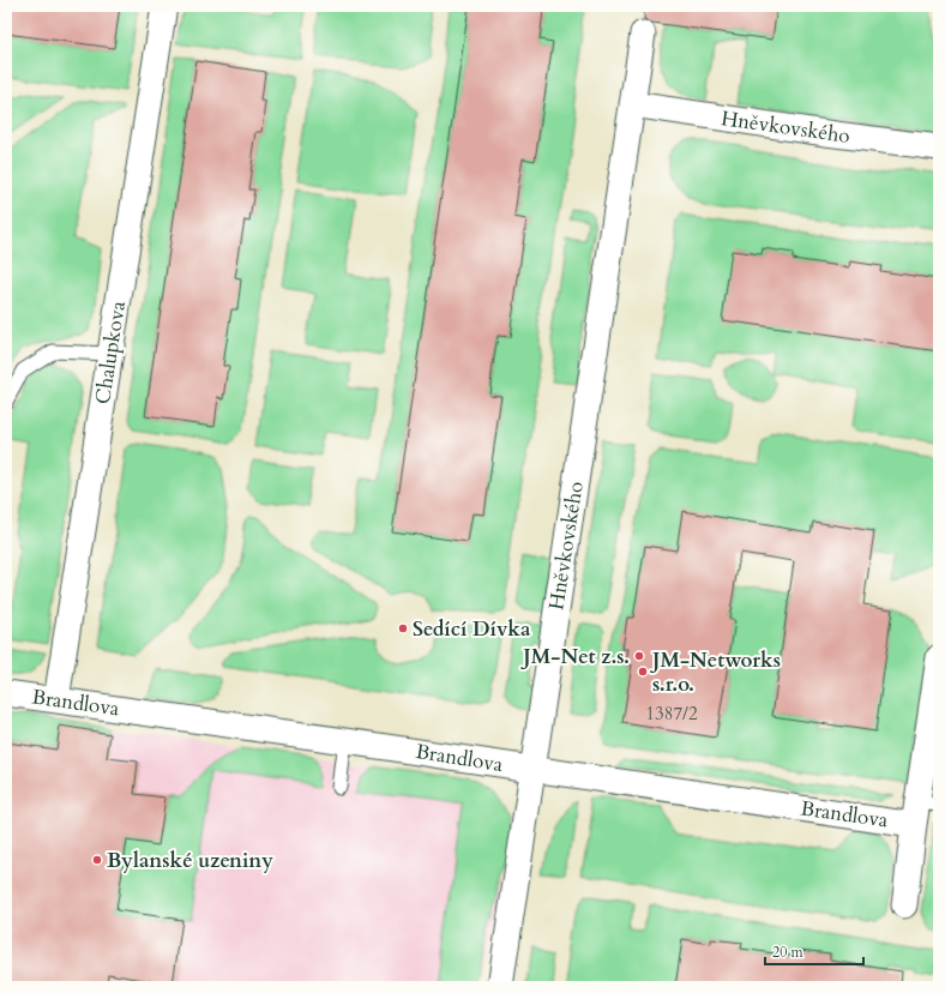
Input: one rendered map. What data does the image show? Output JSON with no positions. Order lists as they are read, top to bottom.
{
  "streets": {
    "street": ["Hněvkovského", "Chalupkova", "Brandlova"]
  },
  "crossings": [
    ["Hněvkovského", "Brandlova"],
    ["Chalupkova", "Brandlova"]
  ],
  "places": [
    "Sedící Dívka",
    "JM-Net z.s.",
    "JM-Networks s.r.o.",
    "Bylanské uzeniny"
  ],
  "house_numbers": ["1387/2"],
  "scale_bar": "20 m"
}
